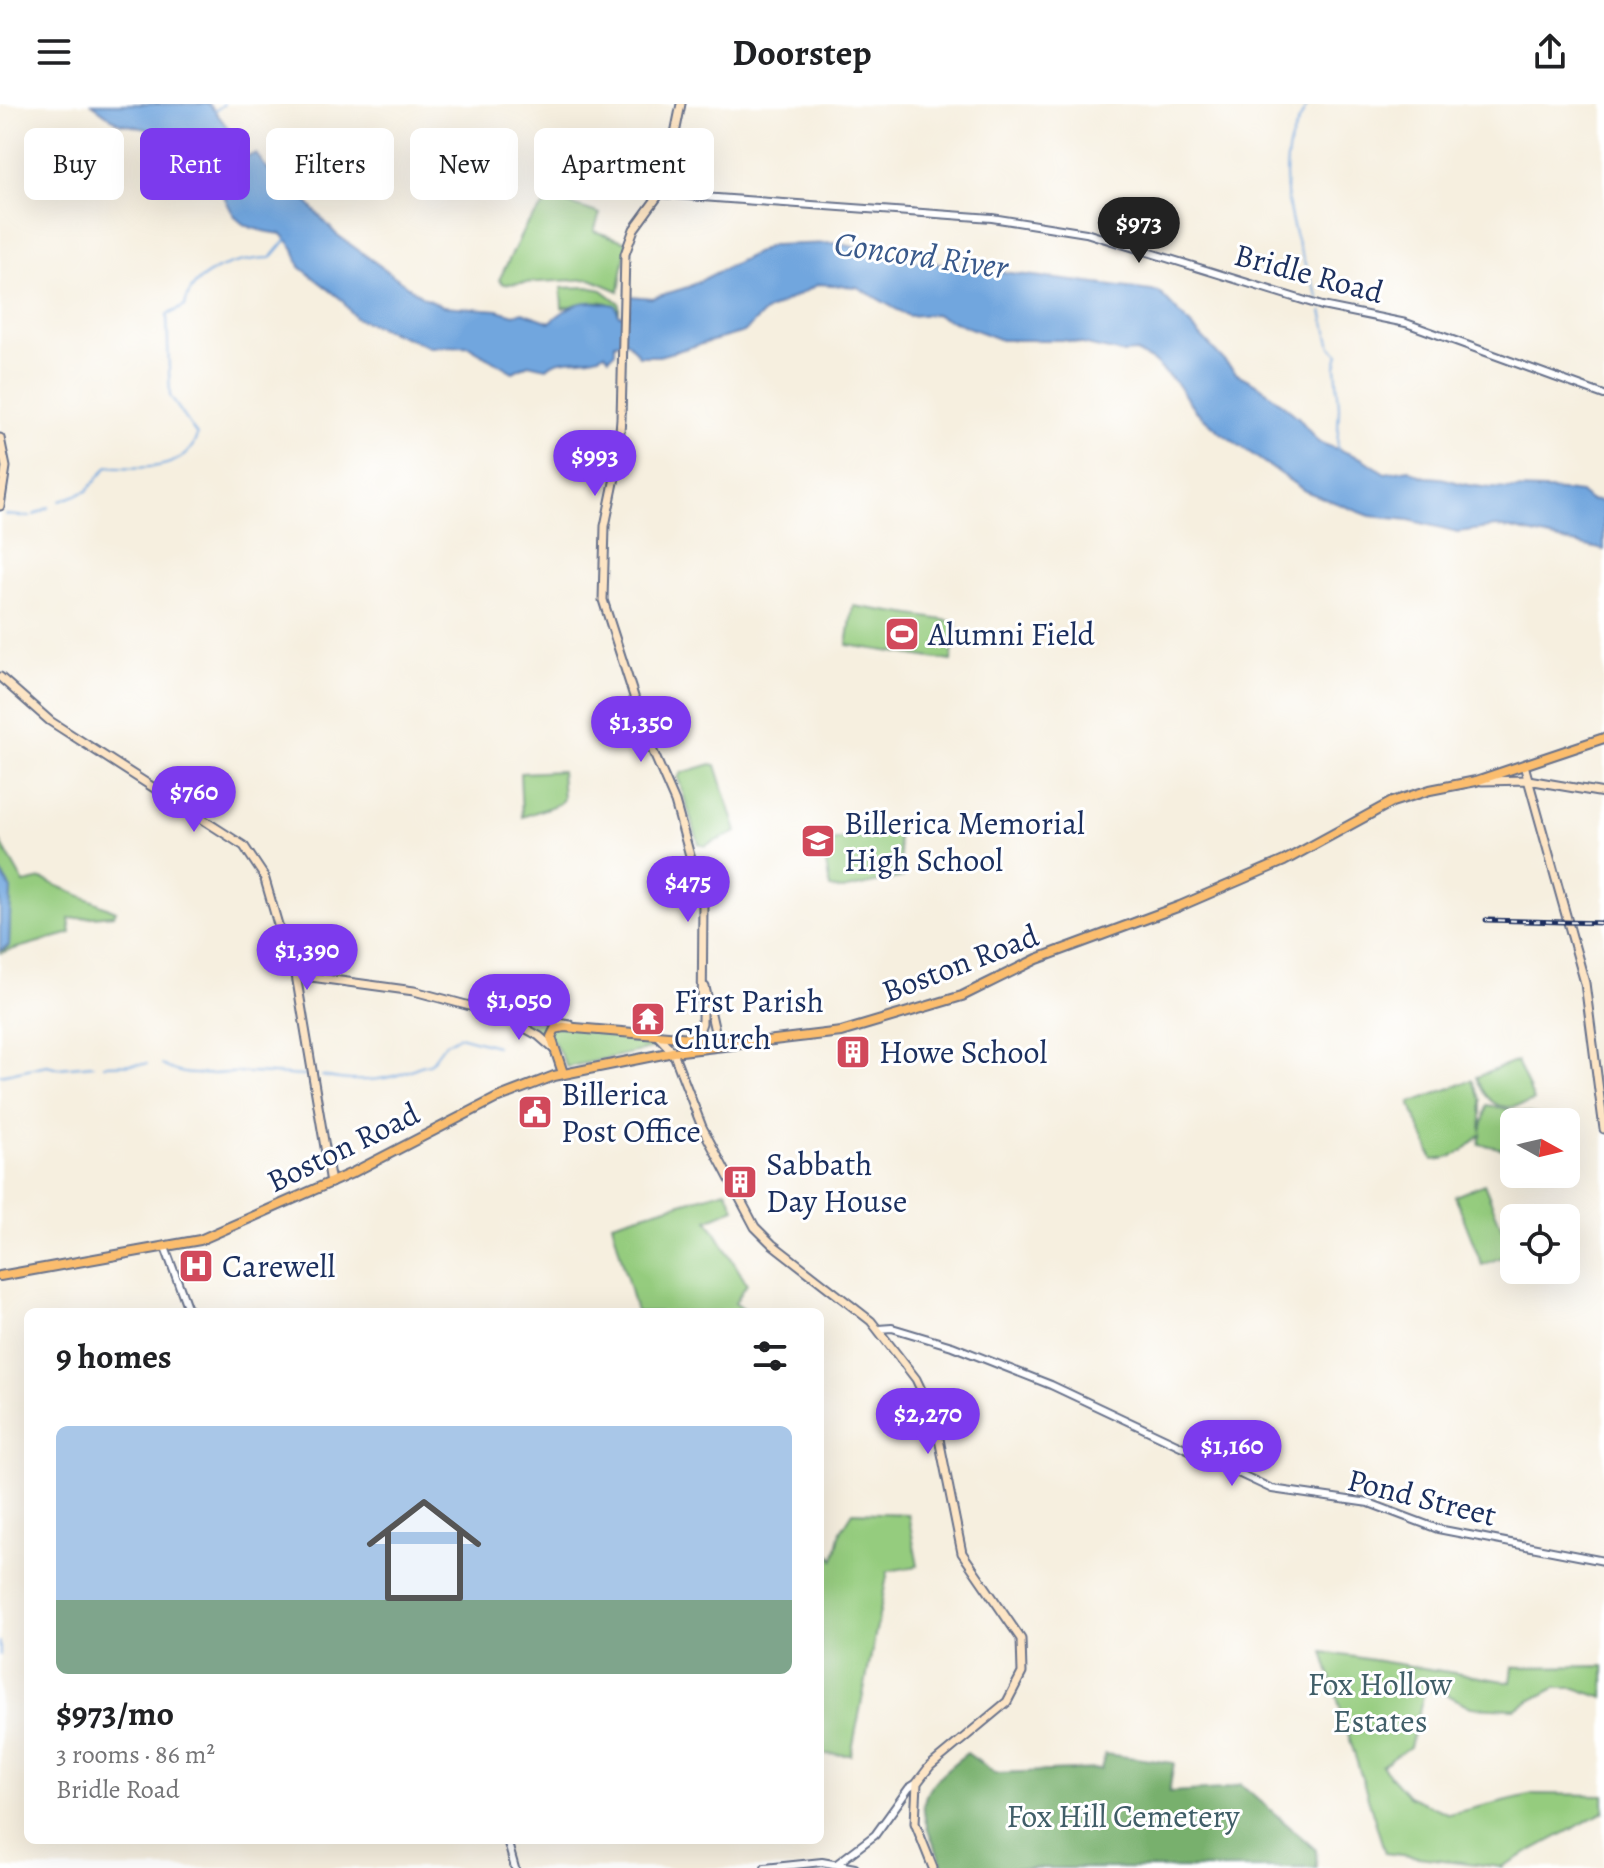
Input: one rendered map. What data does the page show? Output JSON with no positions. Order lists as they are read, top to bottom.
{
  "streets": {
    "main road": ["Boston Road"],
    "street": ["Bridle Road", "Pond Street"]
  },
  "water": ["Concord River"],
  "parks": ["Fox Hollow Estates", "Fox Hill Cemetery"],
  "places": {
    "sports": ["Alumni Field"],
    "school or university": ["Billerica Memorial High School"],
    "temple": ["First Parish Church"],
    "building": ["Howe School", "Sabbath Day House"],
    "public building": ["Billerica Post Office"],
    "hospital": ["Carewell"]
  },
  "north": "right",
  "page": {
    "header": "Doorstep",
    "chip": [
      "Buy",
      "Rent",
      "Filters",
      "New",
      "Apartment"
    ],
    "price": [
      "$973",
      "$993",
      "$1,350",
      "$760",
      "$475",
      "$1,390",
      "$1,050",
      "$2,270",
      "$1,160"
    ],
    "heading": "9 homes",
    "list": [
      {
        "name": "$973/mo",
        "note": "3 rooms · 86 m² · Bridle Road"
      }
    ]
  }
}
